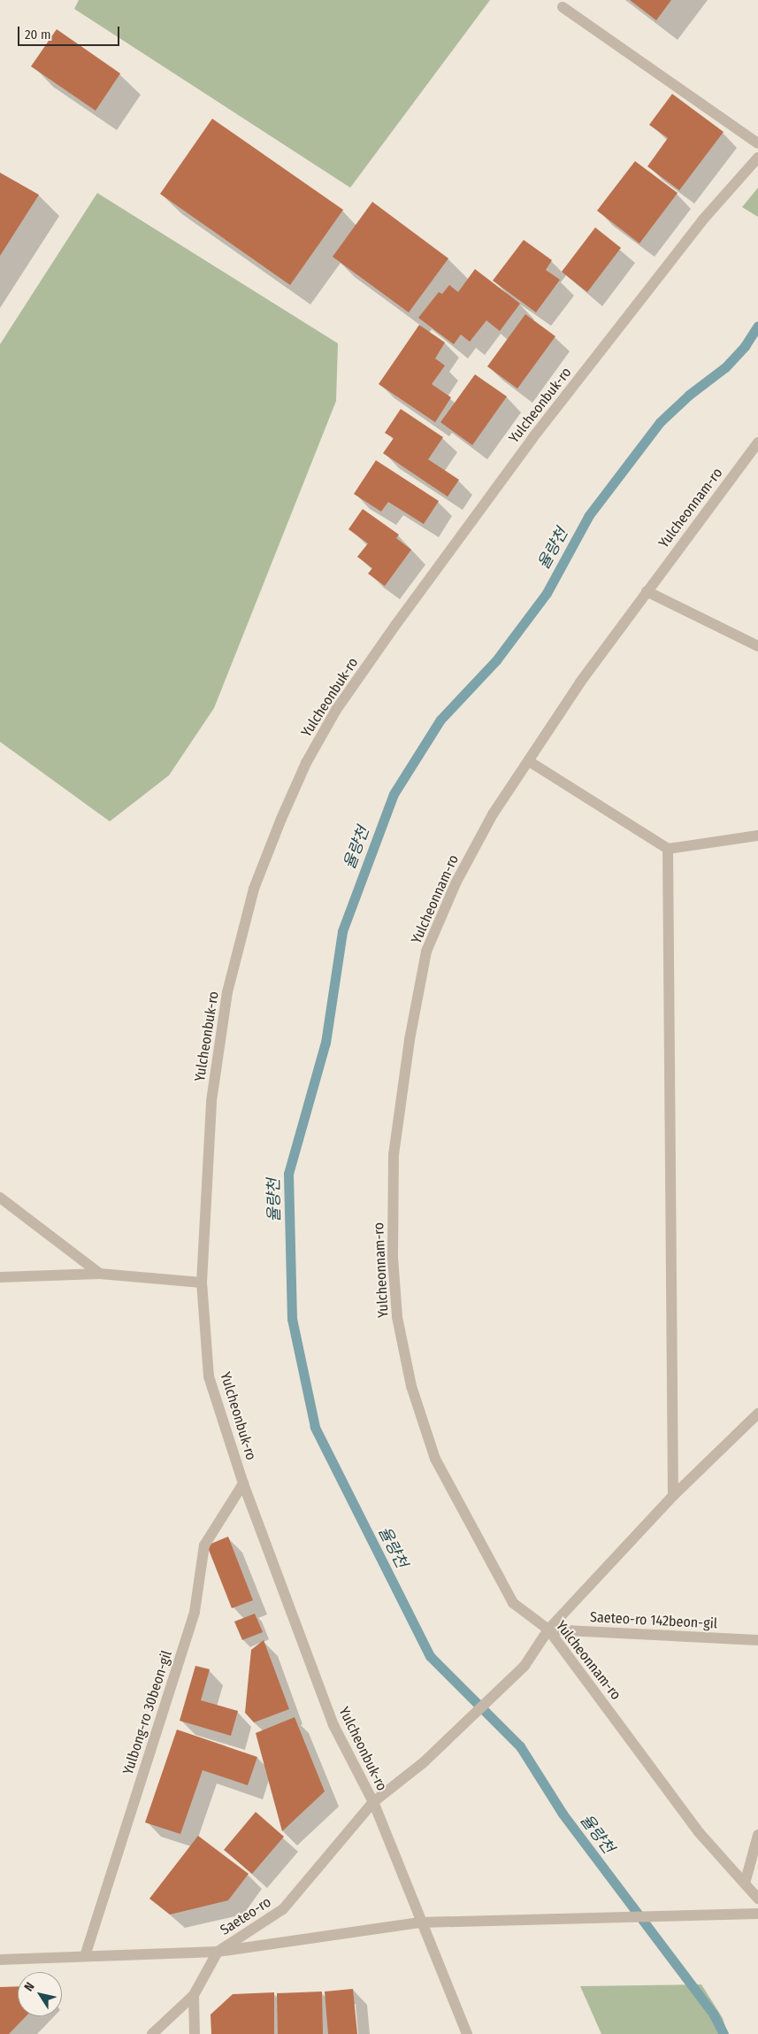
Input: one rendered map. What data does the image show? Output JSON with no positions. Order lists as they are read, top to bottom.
{
  "streets": {
    "street": [
      "Yulcheonbuk-ro",
      "Yulcheonnam-ro",
      "Saeteo-ro 142beon-gil",
      "Yulbong-ro 30beon-gil",
      "Saeteo-ro"
    ]
  },
  "crossings": [
    ["Yulcheonbuk-ro", "Yulbong-ro 30beon-gil"],
    ["Yulcheonbuk-ro", "Saeteo-ro"],
    ["Yulcheonnam-ro", "Saeteo-ro 142beon-gil"],
    ["Yulcheonnam-ro", "Saeteo-ro"],
    ["Saeteo-ro 142beon-gil", "Saeteo-ro"]
  ],
  "water": ["율량천"],
  "scale_bar": "20 m",
  "north": "top left"
}
